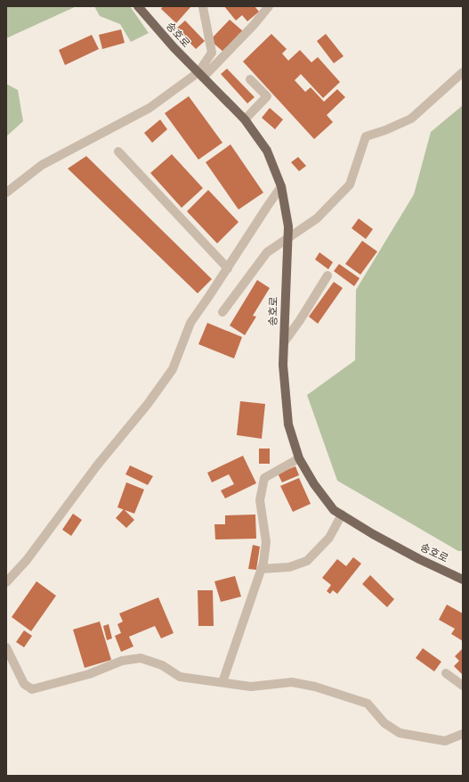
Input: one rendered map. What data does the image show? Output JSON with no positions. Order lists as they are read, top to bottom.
{
  "streets": {
    "main road": ["송호로"]
  }
}
